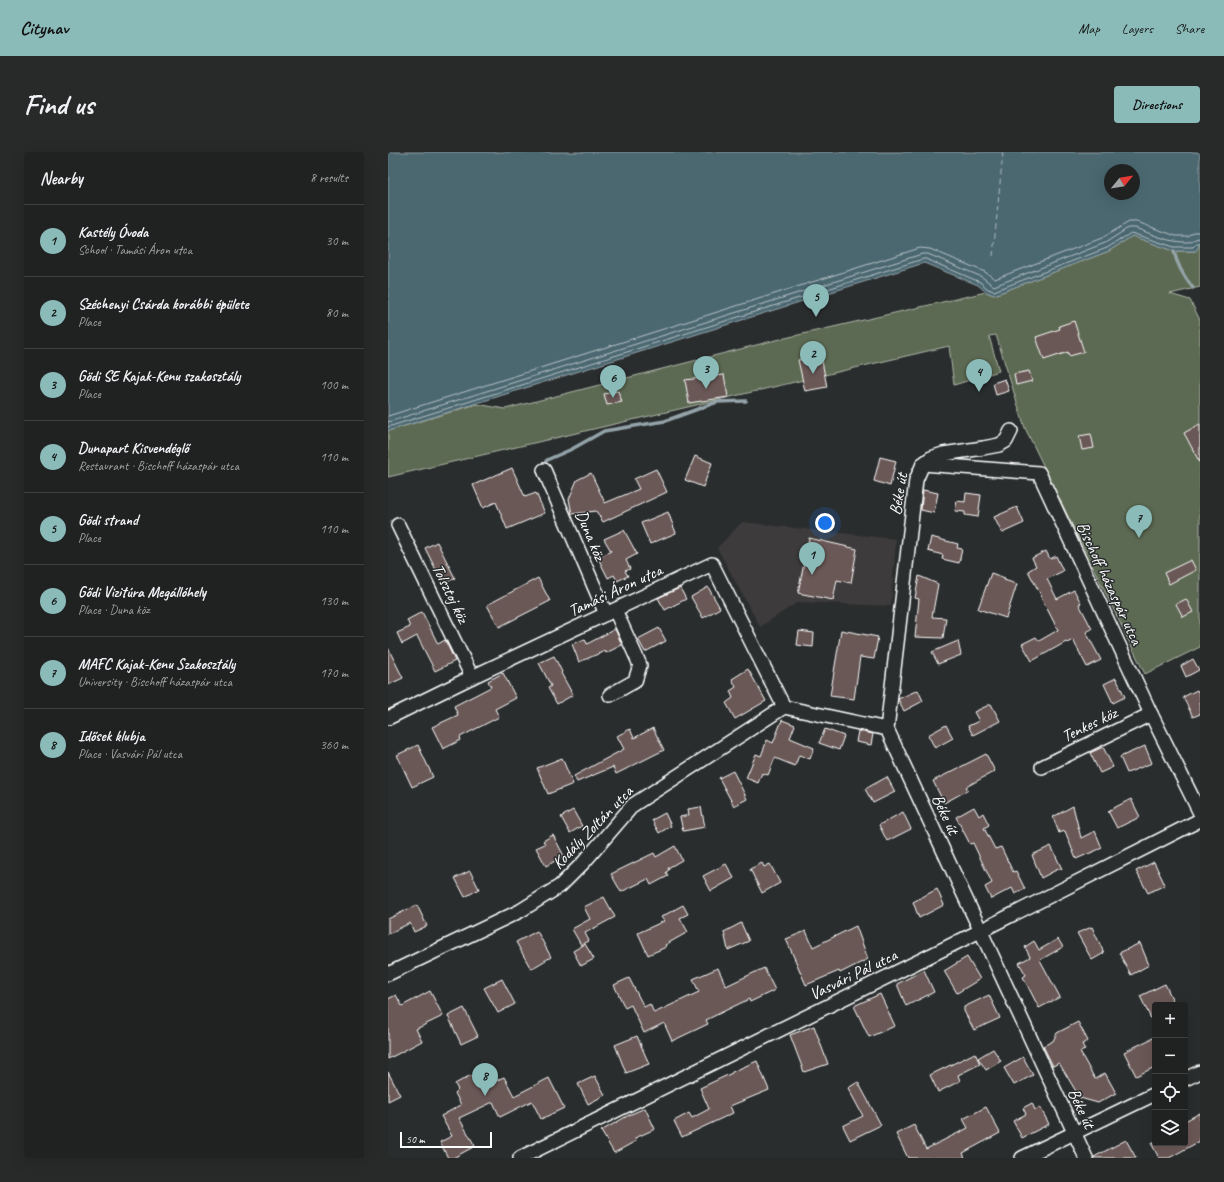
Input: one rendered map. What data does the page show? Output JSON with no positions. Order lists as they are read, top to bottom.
{
  "streets": {
    "street": [
      "Béke út",
      "Duna köz",
      "Bischoff házaspár utca",
      "Tamási Áron utca",
      "Tolsztoj köz",
      "Tenkes köz",
      "Kodály Zoltán utca",
      "Vasvári Pál utca"
    ]
  },
  "crossings": [
    ["Béke út", "Bischoff házaspár utca"],
    ["Béke út", "Vasvári Pál utca"],
    ["Duna köz", "Tamási Áron utca"],
    ["Bischoff házaspár utca", "Tenkes köz"],
    ["Tamási Áron utca", "Tolsztoj köz"],
    ["Tamási Áron utca", "Kodály Zoltán utca"]
  ],
  "scale_bar": "50 m",
  "north": "top right",
  "page": {
    "header": "Citynav",
    "nav": ["Map", "Layers", "Share"],
    "buttons": "Directions",
    "title": "Find us",
    "heading": ["Nearby", "8 results"],
    "list": [
      {
        "mark": "1",
        "name": "Kastély Óvoda",
        "note": "School · Tamási Áron utca",
        "value": "30 m"
      },
      {
        "mark": "2",
        "name": "Széchenyi Csárda korábbi épülete",
        "note": "Place",
        "value": "80 m"
      },
      {
        "mark": "3",
        "name": "Gödi SE Kajak-Kenu szakosztály",
        "note": "Place",
        "value": "100 m"
      },
      {
        "mark": "4",
        "name": "Dunapart Kisvendéglő",
        "note": "Restaurant · Bischoff házaspár utca",
        "value": "110 m"
      },
      {
        "mark": "5",
        "name": "Gödi strand",
        "note": "Place",
        "value": "110 m"
      },
      {
        "mark": "6",
        "name": "Gődi Vizitúra Megállóhely",
        "note": "Place · Duna köz",
        "value": "130 m"
      },
      {
        "mark": "7",
        "name": "MAFC Kajak-Kenu Szakosztály",
        "note": "University · Bischoff házaspár utca",
        "value": "170 m"
      },
      {
        "mark": "8",
        "name": "Idősek klubja",
        "note": "Place · Vasvári Pál utca",
        "value": "360 m"
      }
    ],
    "pins": [
      "5",
      "2",
      "3",
      "4",
      "6",
      "7",
      "1",
      "8"
    ],
    "map_buttons": ["+", "−"],
    "scale": "50 m"
  }
}
